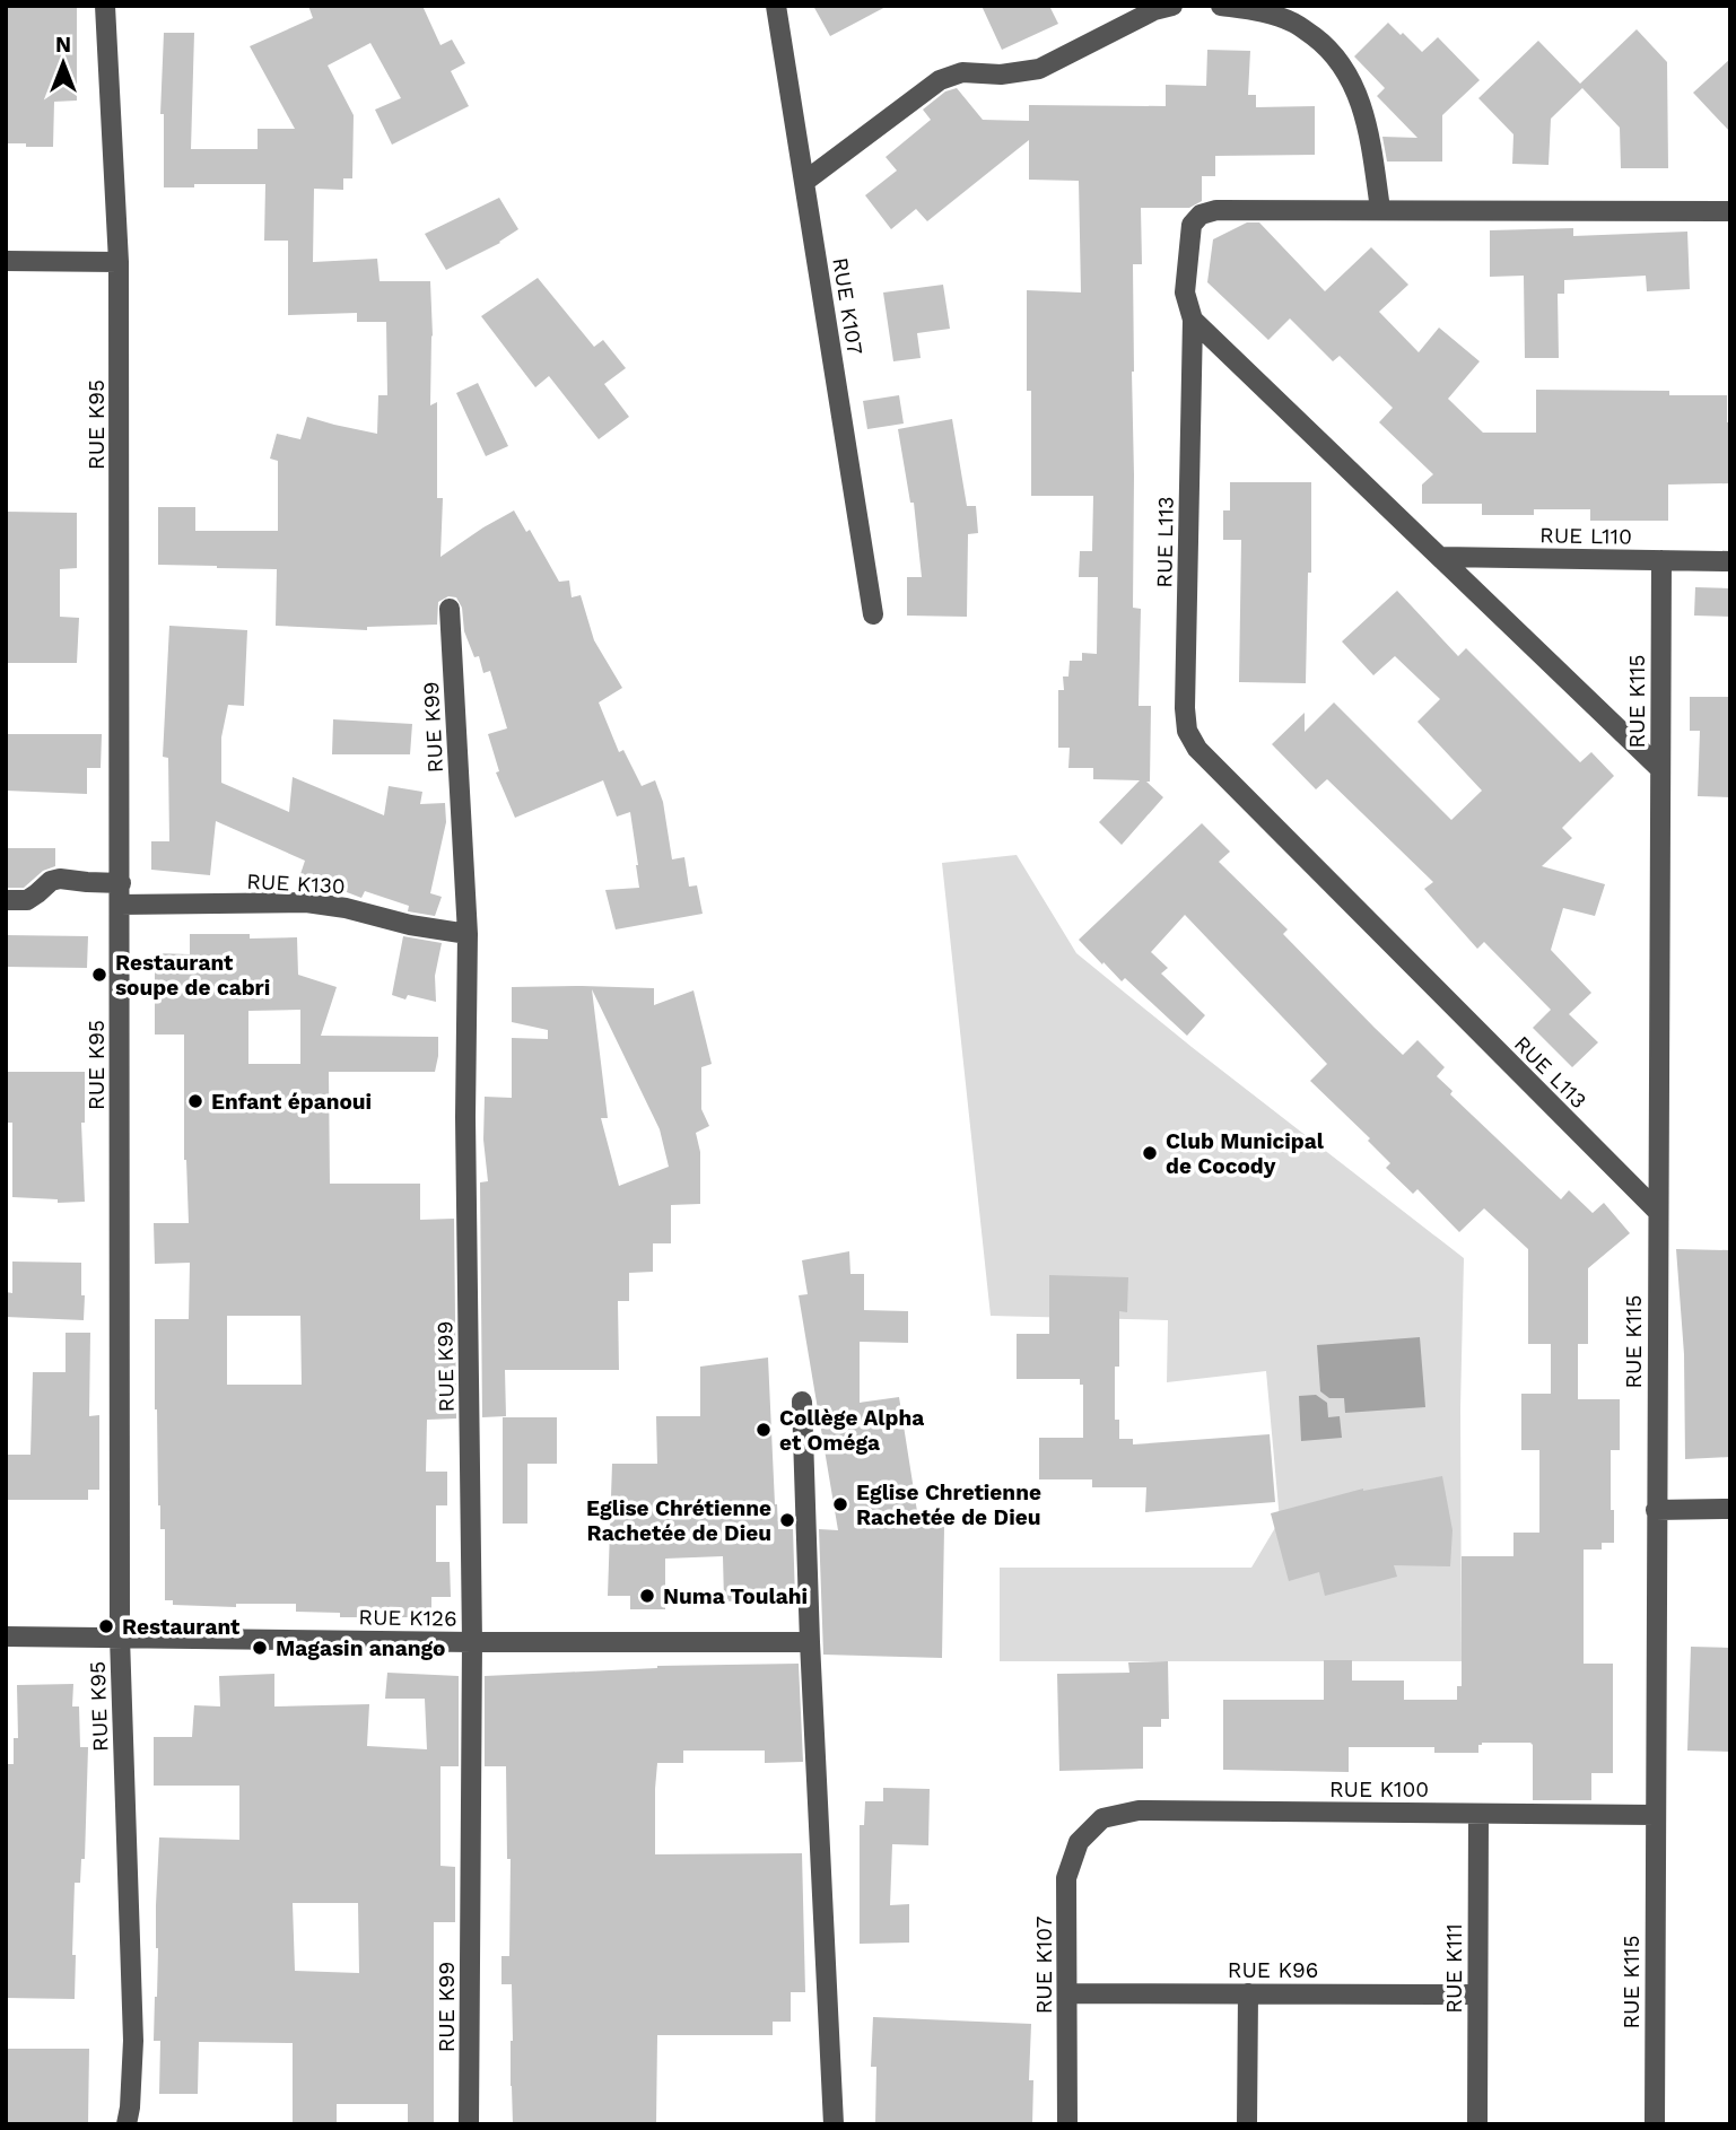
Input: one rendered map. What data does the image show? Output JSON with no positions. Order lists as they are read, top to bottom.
{
  "streets": {
    "street": [
      "RUE K107",
      "RUE K95",
      "RUE L110",
      "RUE L113",
      "RUE K115",
      "RUE K99",
      "RUE K130",
      "RUE K126",
      "RUE K100",
      "RUE K111",
      "RUE K96"
    ]
  },
  "crossings": [
    ["RUE K107", "RUE K100"],
    ["RUE K107", "RUE K96"],
    ["RUE K95", "RUE K130"],
    ["RUE K95", "RUE K126"],
    ["RUE L110", "RUE K115"],
    ["RUE L113", "RUE K115"],
    ["RUE K115", "RUE K100"],
    ["RUE K99", "RUE K130"],
    ["RUE K99", "RUE K126"],
    ["RUE K100", "RUE K111"],
    ["RUE K111", "RUE K96"]
  ],
  "places": [
    "Restaurant soupe de cabri",
    "Enfant épanoui",
    "Club Municipal de Cocody",
    "Collège Alpha et Oméga",
    "Eglise Chretienne Rachetée de Dieu",
    "Eglise Chrétienne Rachetée de Dieu",
    "Numa Toulahi",
    "Restaurant",
    "Magasin anango"
  ],
  "north": "top"
}
